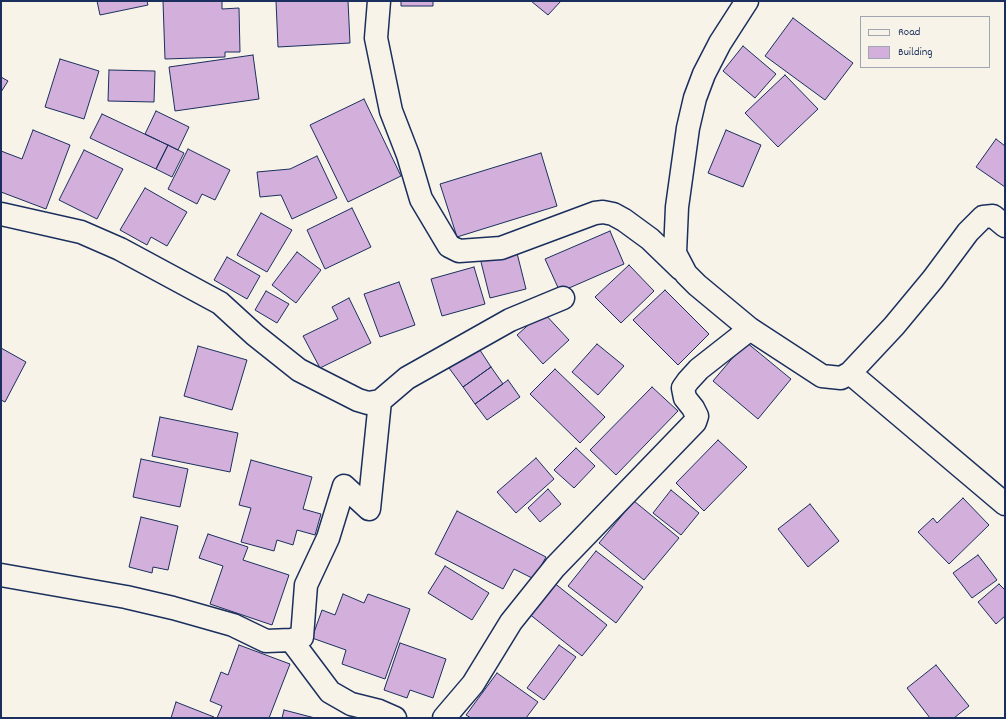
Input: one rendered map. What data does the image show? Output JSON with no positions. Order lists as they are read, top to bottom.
{
  "legend": ["Road", "Building"]
}
